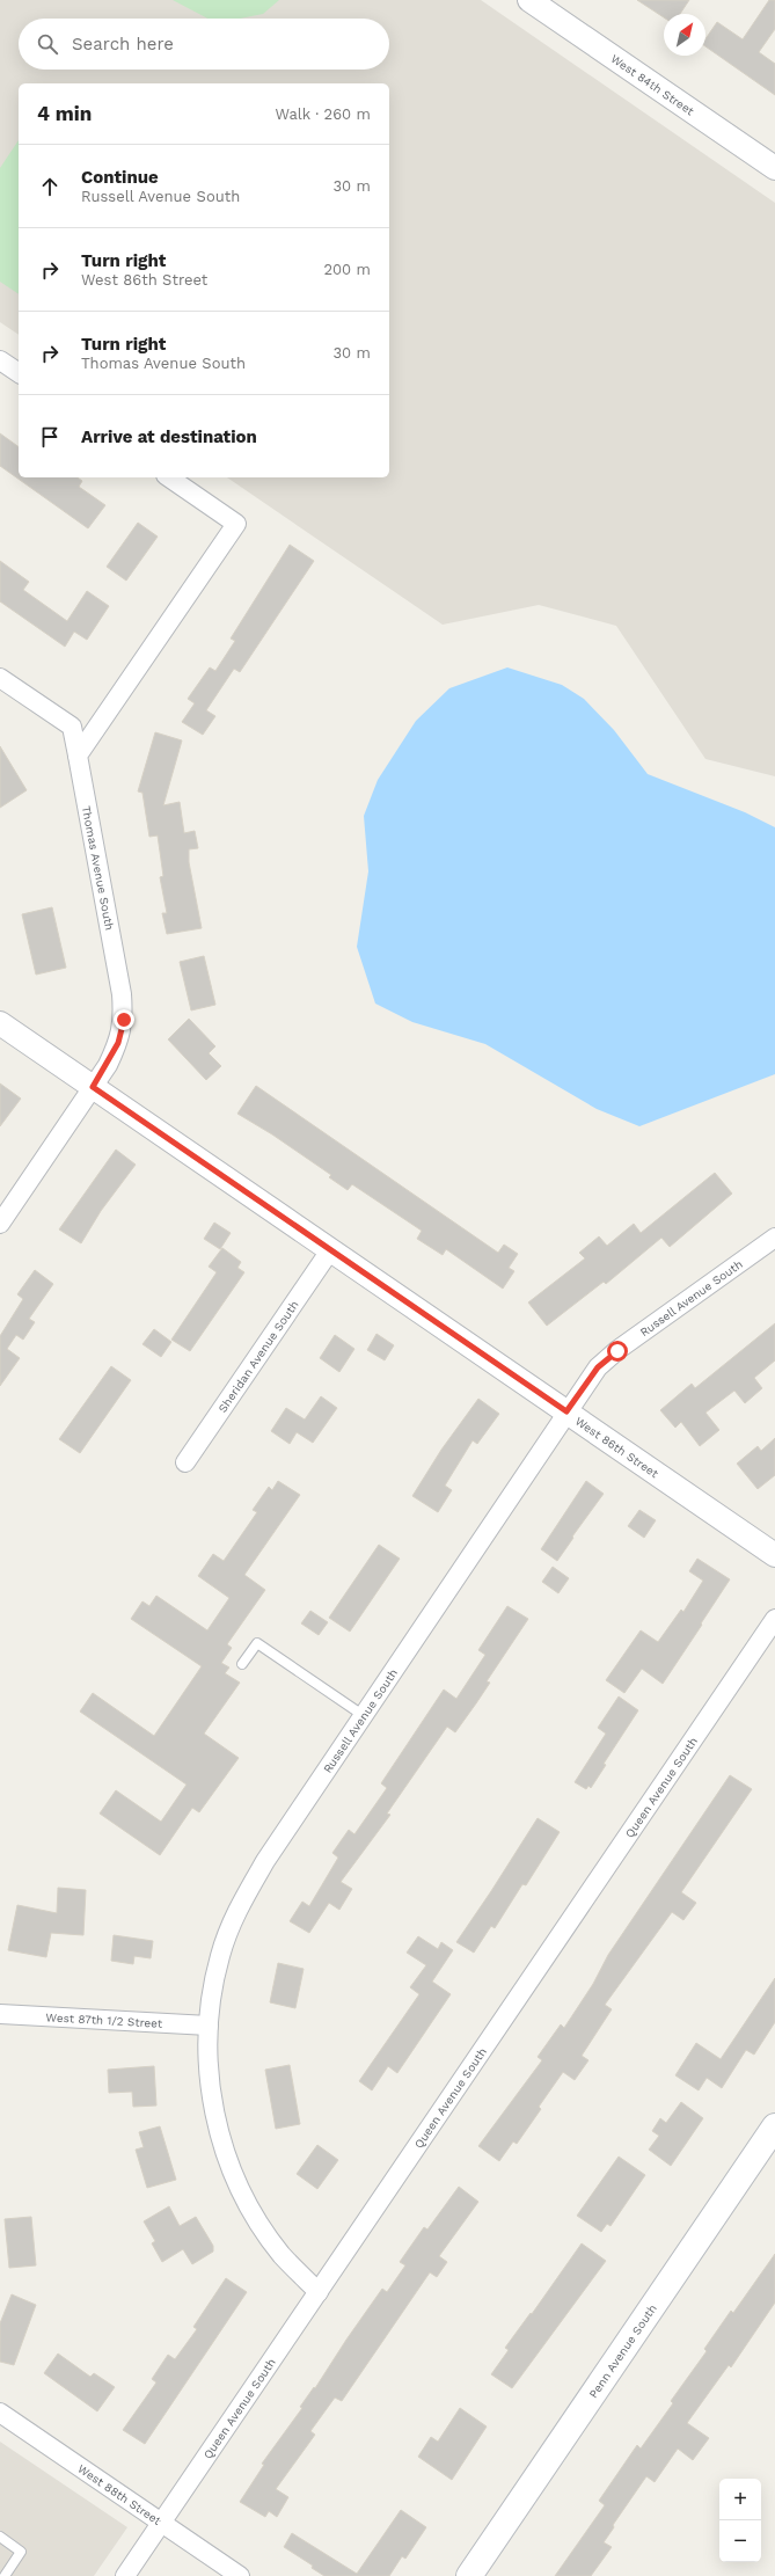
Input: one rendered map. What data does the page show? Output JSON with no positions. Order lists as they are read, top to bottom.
{
  "streets": {
    "main road": ["Penn Avenue South"],
    "street": [
      "West 84th Street",
      "Thomas Avenue South",
      "Russell Avenue South",
      "Sheridan Avenue South",
      "West 86th Street",
      "Queen Avenue South",
      "West 87th 1/2 Street",
      "West 88th Street"
    ]
  },
  "crossings": [
    ["Thomas Avenue South", "West 86th Street"],
    ["Russell Avenue South", "West 86th Street"],
    ["Russell Avenue South", "Queen Avenue South"],
    ["Russell Avenue South", "West 87th 1/2 Street"],
    ["Sheridan Avenue South", "West 86th Street"],
    ["Queen Avenue South", "West 88th Street"]
  ],
  "north": "top right",
  "page": {
    "search": "Search here",
    "heading": ["4 min", "Walk · 260 m"],
    "list": [
      ["Continue", "Russell Avenue South", "30 m"],
      ["Turn right", "West 86th Street", "200 m"],
      ["Turn right", "Thomas Avenue South", "30 m"],
      "Arrive at destination"
    ],
    "map_buttons": ["+", "−"]
  }
}
